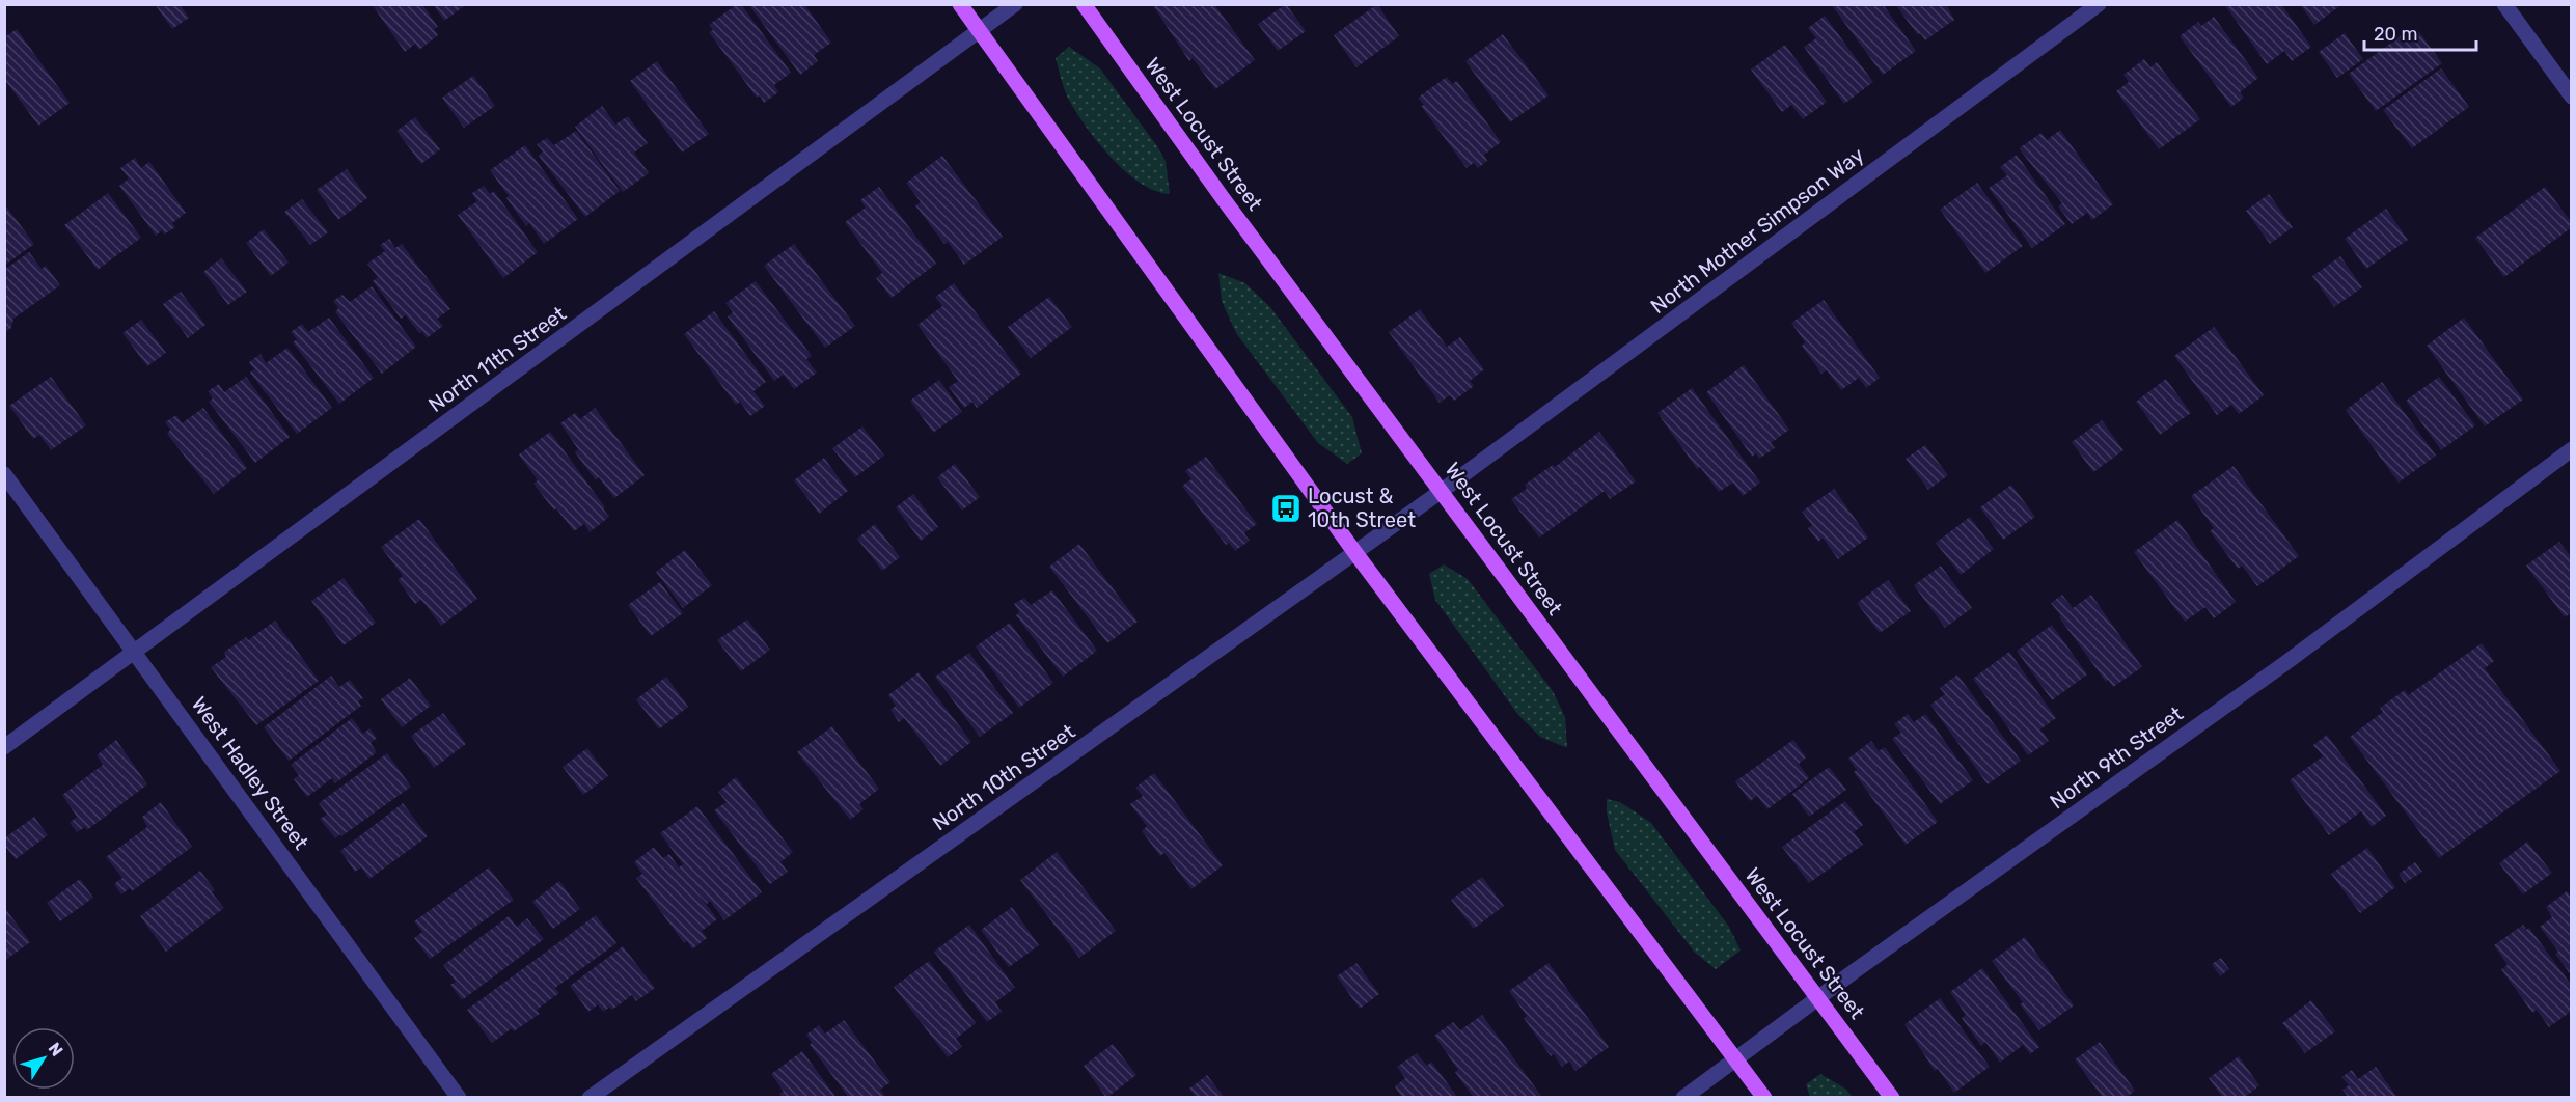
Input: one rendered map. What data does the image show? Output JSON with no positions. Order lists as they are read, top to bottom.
{
  "streets": {
    "main road": ["West Locust Street"],
    "street": [
      "North Mother Simpson Way",
      "North 11th Street",
      "North 9th Street",
      "West Hadley Street",
      "North 10th Street"
    ]
  },
  "crossings": [
    ["West Locust Street", "North Mother Simpson Way"],
    ["West Locust Street", "North 9th Street"],
    ["West Locust Street", "North 10th Street"],
    ["North Mother Simpson Way", "North 10th Street"],
    ["North 11th Street", "West Hadley Street"]
  ],
  "places": {
    "bus stop": ["Locust & 10th Street"]
  },
  "scale_bar": "20 m",
  "north": "top right"
}
